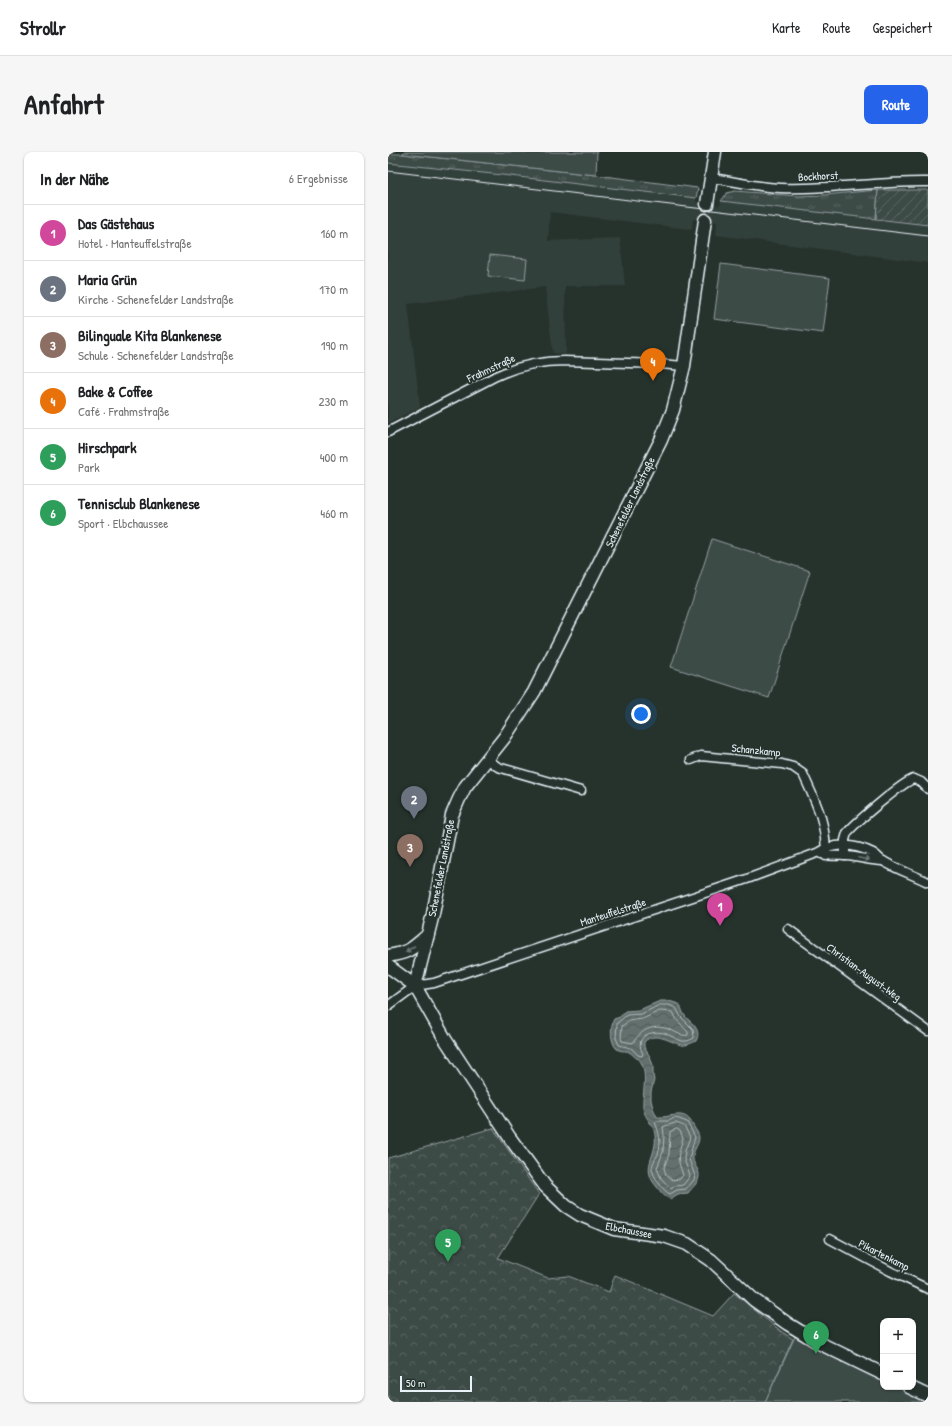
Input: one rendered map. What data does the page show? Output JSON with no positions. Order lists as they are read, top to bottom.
{
  "streets": {
    "main road": ["Schenefelder Landstraße", "Elbchaussee"],
    "street": [
      "Bockhorst",
      "Frahmstraße",
      "Schanzkamp",
      "Manteuffelstraße",
      "Christian-August-Weg",
      "Pikartenkamp"
    ]
  },
  "crossings": [
    ["Frahmstraße", "Schenefelder Landstraße"],
    ["Schenefelder Landstraße", "Manteuffelstraße"],
    ["Schenefelder Landstraße", "Elbchaussee"],
    ["Schanzkamp", "Manteuffelstraße"],
    ["Manteuffelstraße", "Elbchaussee"]
  ],
  "scale_bar": "50 m",
  "page": {
    "header": "Strollr",
    "nav": ["Karte", "Route", "Gespeichert"],
    "title": "Anfahrt",
    "buttons": "Route",
    "heading": ["In der Nähe", "6 Ergebnisse"],
    "list": [
      {
        "mark": "1",
        "name": "Das Gästehaus",
        "note": "Hotel · Manteuffelstraße",
        "value": "160 m"
      },
      {
        "mark": "2",
        "name": "Maria Grün",
        "note": "Kirche · Schenefelder Landstraße",
        "value": "170 m"
      },
      {
        "mark": "3",
        "name": "Bilinguale Kita Blankenese",
        "note": "Schule · Schenefelder Landstraße",
        "value": "190 m"
      },
      {
        "mark": "4",
        "name": "Bake & Coffee",
        "note": "Café · Frahmstraße",
        "value": "230 m"
      },
      {
        "mark": "5",
        "name": "Hirschpark",
        "note": "Park",
        "value": "400 m"
      },
      {
        "mark": "6",
        "name": "Tennisclub Blankenese",
        "note": "Sport · Elbchaussee",
        "value": "460 m"
      }
    ],
    "pins": [
      "4",
      "2",
      "3",
      "1",
      "5",
      "6"
    ],
    "map_buttons": ["+", "−"],
    "scale": "50 m"
  }
}
